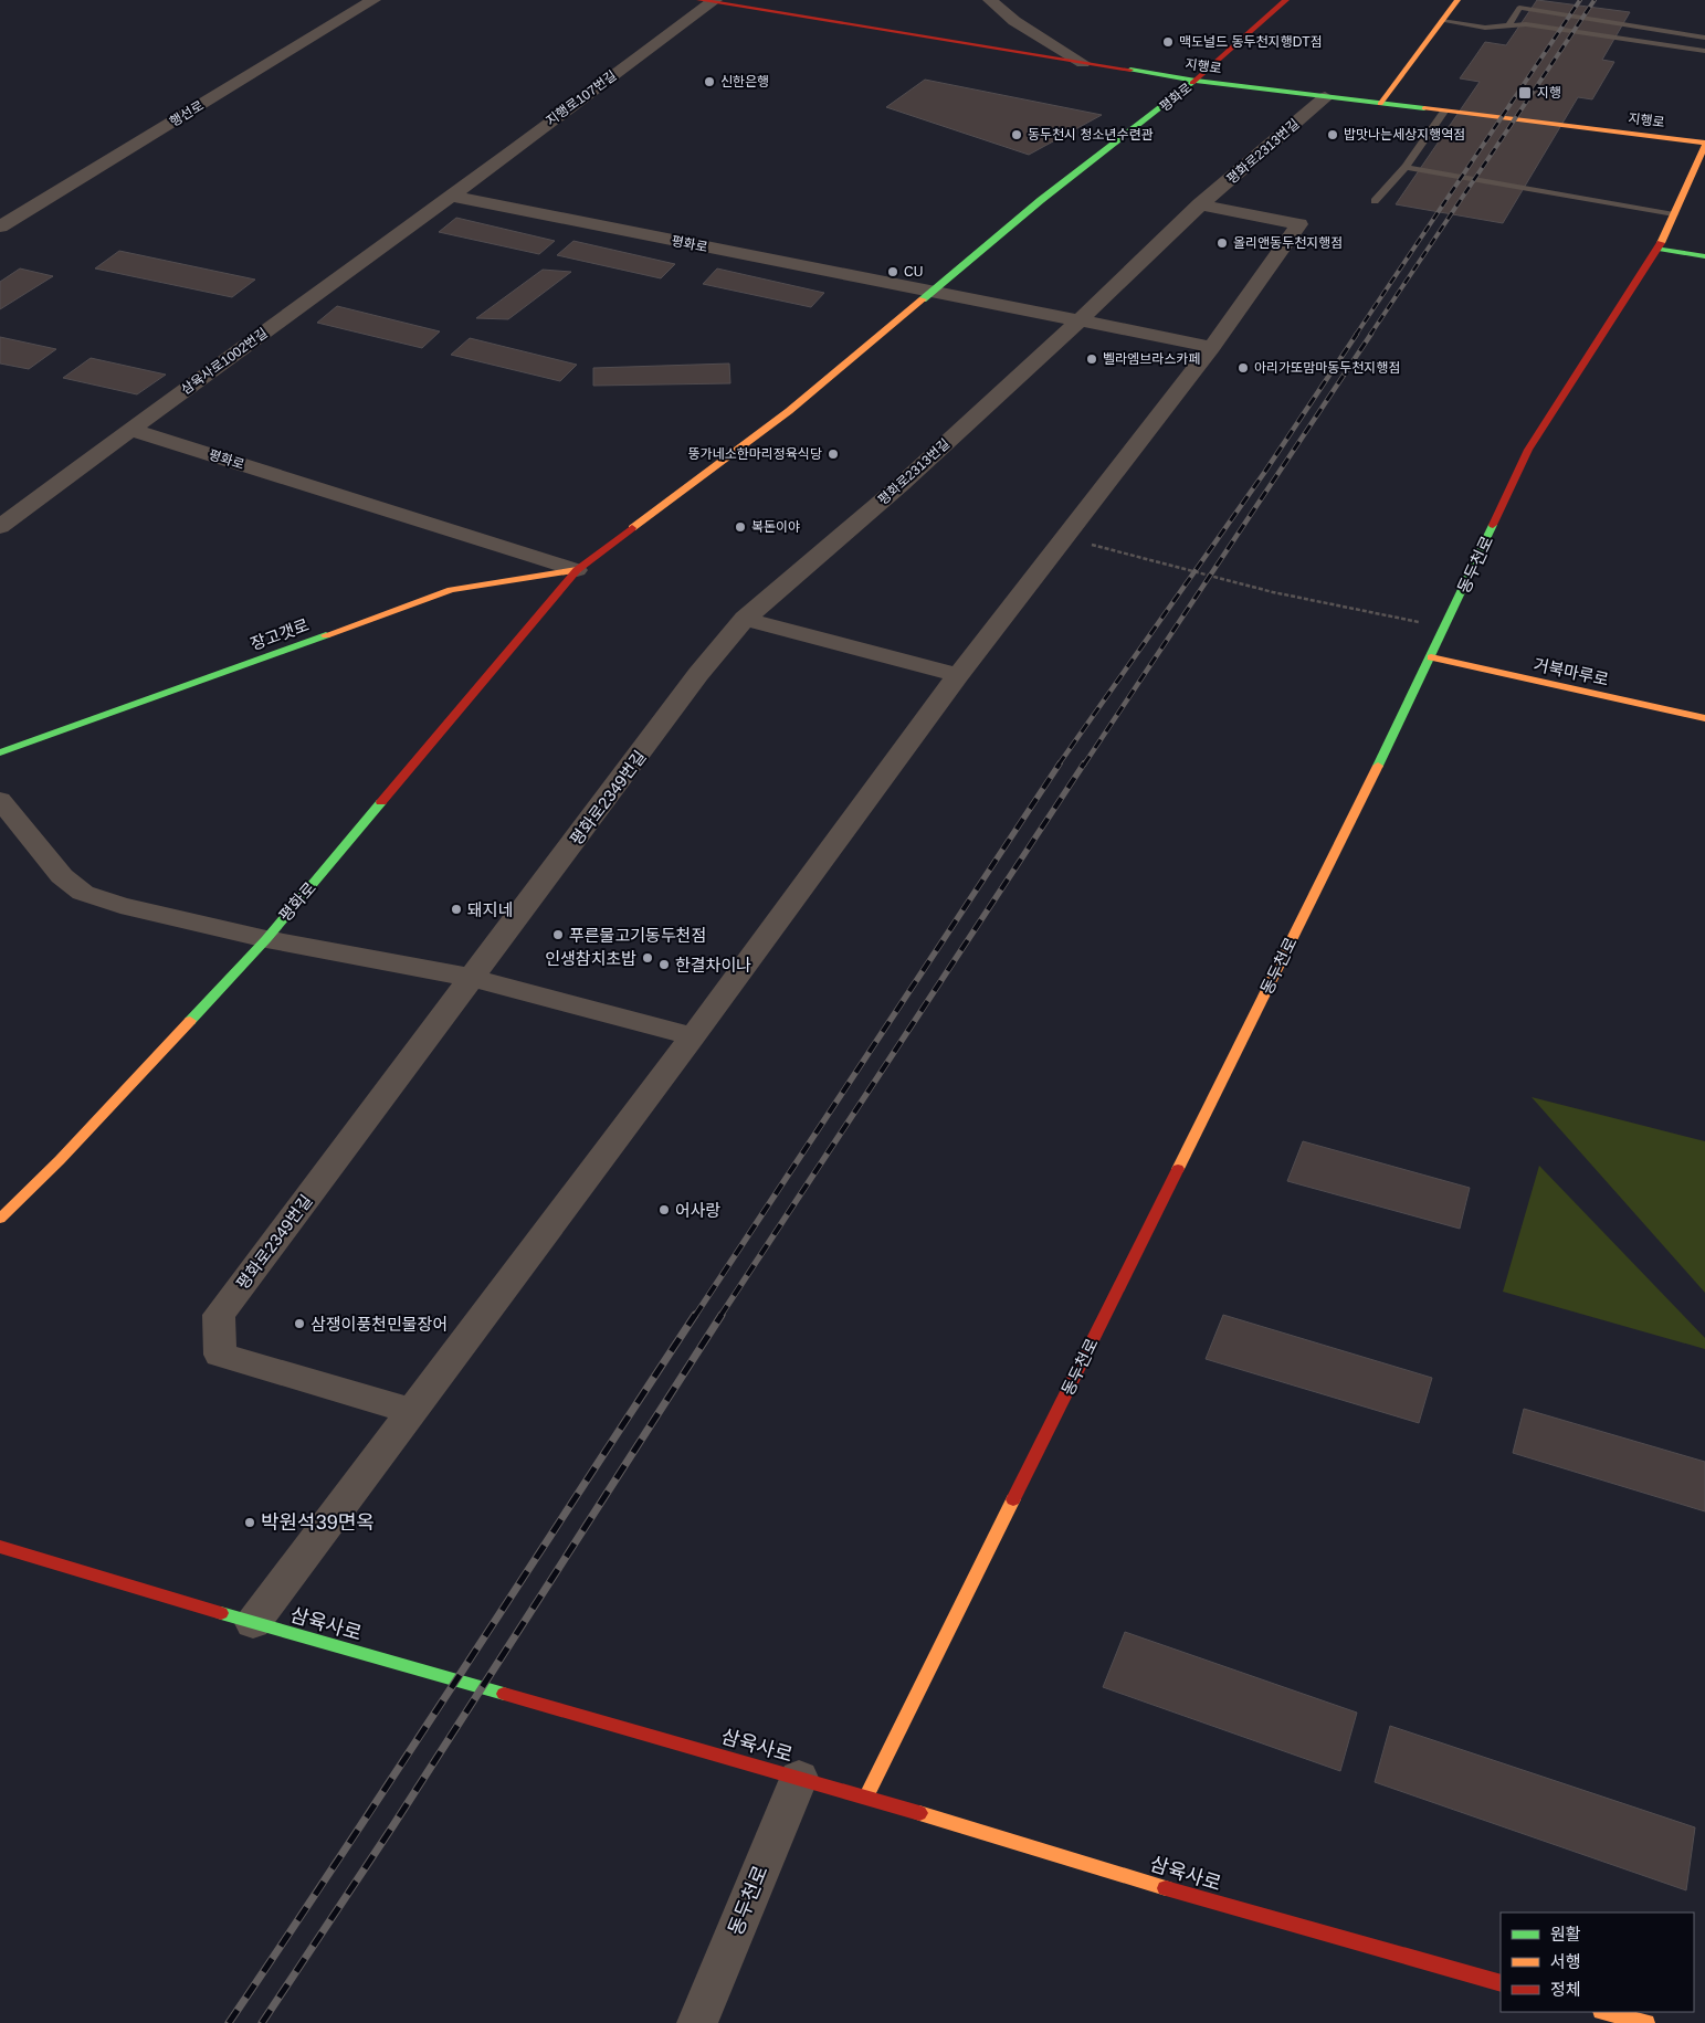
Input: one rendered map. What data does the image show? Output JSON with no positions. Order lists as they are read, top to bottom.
{
  "streets": {
    "street": [
      "지행로",
      "평화로",
      "지행로107번길",
      "행선로",
      "평화로2313번길",
      "삼육사로1002번길",
      "동두천로",
      "장고갯로",
      "거북마루로",
      "평화로2349번길",
      "삼육사로"
    ]
  },
  "crossings": [
    ["지행로", "평화로"],
    ["지행로", "지행로107번길"],
    ["지행로", "평화로2313번길"],
    ["지행로", "동두천로"],
    ["평화로", "지행로107번길"],
    ["평화로", "삼육사로1002번길"],
    ["평화로", "장고갯로"],
    ["지행로107번길", "삼육사로1002번길"],
    ["평화로2313번길", "평화로2349번길"],
    ["동두천로", "거북마루로"],
    ["동두천로", "삼육사로"]
  ],
  "places": {
    "other": [
      "맥도널드 동두천지행DT점",
      "신한은행",
      "동두천시 청소년수련관",
      "밥맛나는세상지행역점",
      "올리앤동두천지행점",
      "CU",
      "벨라엠브라스카페",
      "아리가또맘마동두천지행점",
      "뚱가네소한마리정육식당",
      "복돈이야",
      "돼지네",
      "푸른물고기동두천점",
      "인생참치초밥",
      "한결차이나",
      "어사랑",
      "삼쟁이풍천민물장어",
      "박원석39면옥"
    ],
    "transit": ["지행"]
  },
  "legend": ["원활", "서행", "정체"]
}
